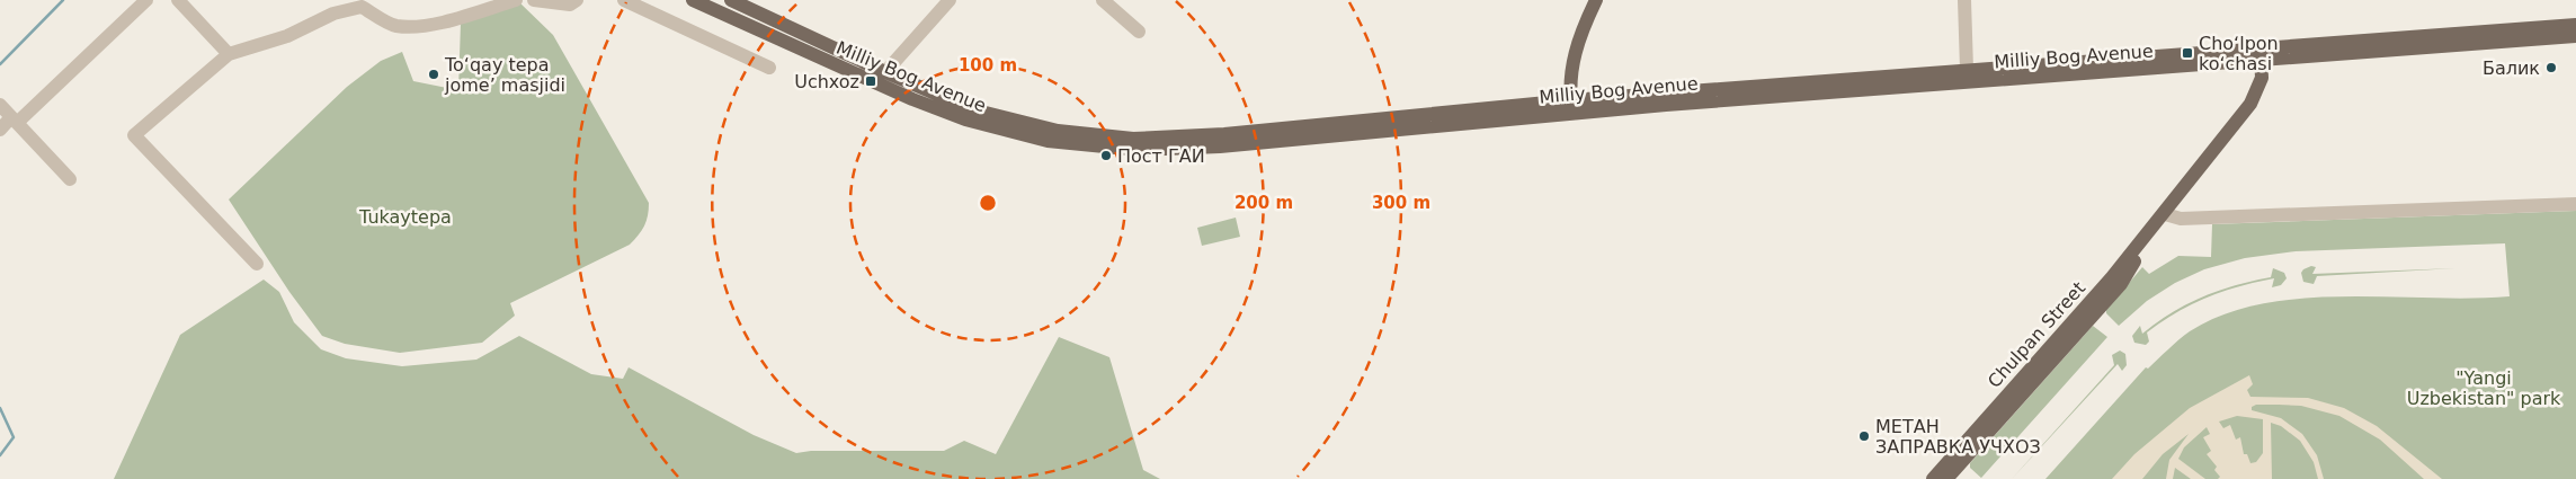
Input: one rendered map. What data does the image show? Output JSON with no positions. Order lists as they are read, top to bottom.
{
  "streets": {
    "main road": ["Milliy Bog Avenue", "Chulpan Street"]
  },
  "crossings": [
    ["Milliy Bog Avenue", "Chulpan Street"]
  ],
  "parks": ["Tukaytepa", "\"Yangi Uzbekistan\" park"],
  "places": {
    "transit": ["Choʻlpon koʻchasi", "Uchxoz"],
    "other": [
      "Балик",
      "To‘qay tepa jome’ masjidi",
      "Пост ГАИ",
      "МЕТАН ЗАПРАВКА УЧХОЗ"
    ]
  },
  "rings": ["100 m", "200 m", "300 m"]
}
